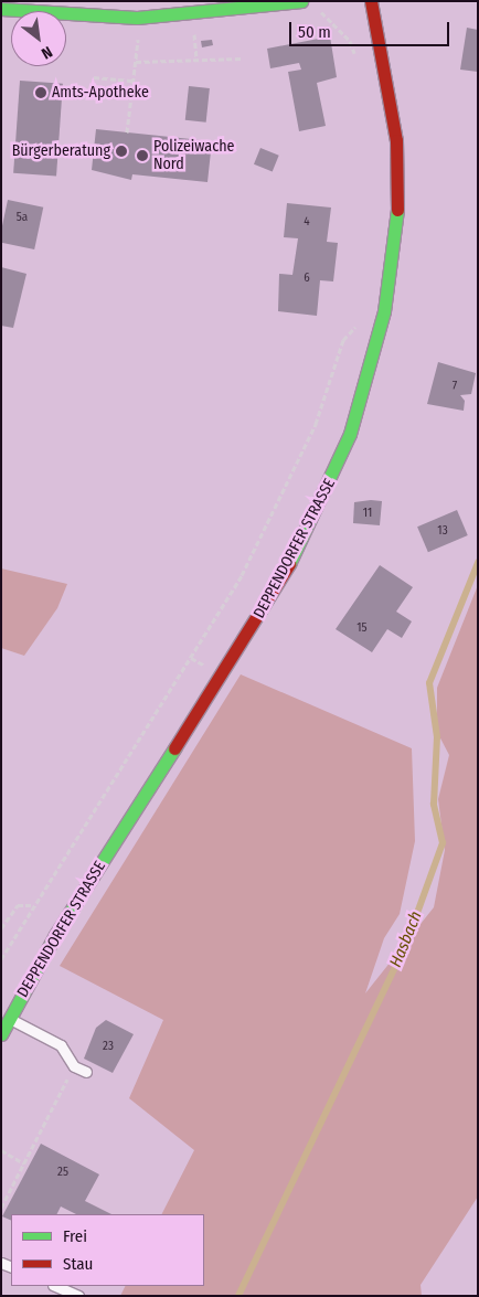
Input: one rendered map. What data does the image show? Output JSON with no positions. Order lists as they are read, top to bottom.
{
  "streets": {
    "street": ["DEPPENDORFER STRASSE"]
  },
  "water": ["Hasbach"],
  "places": ["Amts-Apotheke", "Bürgerberatung", "Polizeiwache Nord"],
  "house_numbers": [
    "5a",
    "4",
    "6",
    "7",
    "11",
    "13",
    "15",
    "23",
    "25"
  ],
  "legend": ["Frei", "Stau"],
  "scale_bar": "50 m",
  "north": "bottom right"
}
